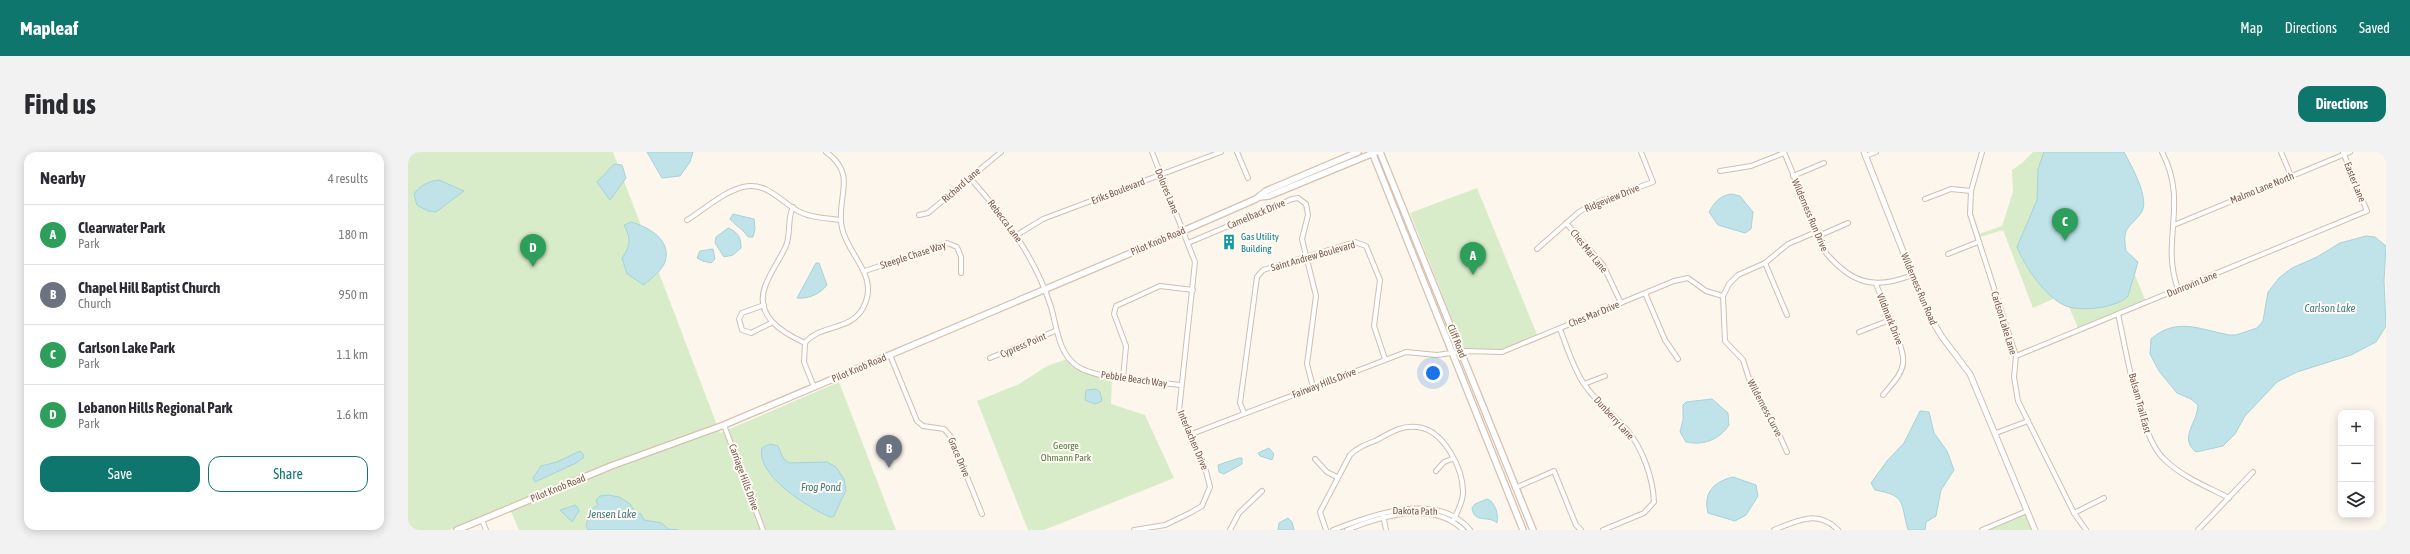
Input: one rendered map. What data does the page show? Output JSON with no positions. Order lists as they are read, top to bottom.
{
  "streets": {
    "main road": ["Pilot Knob Road", "Cliff Road"],
    "street": [
      "Easter Lane",
      "Richard Lane",
      "Malmo Lane North",
      "Eriks Boulevard",
      "Dolores Lane",
      "Ridgeview Drive",
      "Camelback Drive",
      "Wilderness Run Drive",
      "Rebecca Lane",
      "Ches Mar Lane",
      "Steeple Chase Way",
      "Saint Andrew Boulevard",
      "Dunrovin Lane",
      "Wilderness Run Road",
      "Ches Mar Drive",
      "Vildmark Drive",
      "Carlson Lake Lane",
      "Cypress Point",
      "Pebble Beach Way",
      "Fairway Hills Drive",
      "Balsam Trail East",
      "Wilderness Curve",
      "Dunberry Lane",
      "Interlachen Drive",
      "Grace Drive",
      "Carriage Hills Drive",
      "Dakota Path"
    ]
  },
  "crossings": [
    ["Easter Lane", "Malmo Lane North"],
    ["Easter Lane", "Dunrovin Lane"],
    ["Richard Lane", "Rebecca Lane"],
    ["Eriks Boulevard", "Dolores Lane"],
    ["Eriks Boulevard", "Rebecca Lane"],
    ["Dolores Lane", "Pilot Knob Road"],
    ["Dolores Lane", "Interlachen Drive"],
    ["Ridgeview Drive", "Ches Mar Lane"],
    ["Camelback Drive", "Saint Andrew Boulevard"],
    ["Camelback Drive", "Fairway Hills Drive"],
    ["Camelback Drive", "Interlachen Drive"],
    ["Wilderness Run Drive", "Wilderness Run Road"],
    ["Wilderness Run Drive", "Vildmark Drive"],
    ["Rebecca Lane", "Pilot Knob Road"],
    ["Rebecca Lane", "Pebble Beach Way"],
    ["Pilot Knob Road", "Cliff Road"],
    ["Pilot Knob Road", "Pebble Beach Way"],
    ["Pilot Knob Road", "Interlachen Drive"],
    ["Pilot Knob Road", "Grace Drive"],
    ["Pilot Knob Road", "Carriage Hills Drive"],
    ["Ches Mar Lane", "Ches Mar Drive"],
    ["Saint Andrew Boulevard", "Fairway Hills Drive"],
    ["Dunrovin Lane", "Carlson Lake Lane"],
    ["Dunrovin Lane", "Balsam Trail East"],
    ["Ches Mar Drive", "Cliff Road"],
    ["Ches Mar Drive", "Fairway Hills Drive"],
    ["Ches Mar Drive", "Wilderness Curve"],
    ["Ches Mar Drive", "Dunberry Lane"],
    ["Cliff Road", "Fairway Hills Drive"],
    ["Cypress Point", "Pebble Beach Way"],
    ["Pebble Beach Way", "Interlachen Drive"],
    ["Fairway Hills Drive", "Interlachen Drive"]
  ],
  "water": ["Carlson Lake", "Frog Pond", "Jensen Lake"],
  "parks": ["George Ohmann Park"],
  "places": {
    "building": ["Gas Utility Building"]
  },
  "page": {
    "header": "Mapleaf",
    "nav": ["Map", "Directions", "Saved"],
    "buttons": [
      "Directions",
      ["Save", "Share"]
    ],
    "title": "Find us",
    "heading": ["Nearby", "4 results"],
    "list": [
      {
        "mark": "A",
        "name": "Clearwater Park",
        "note": "Park",
        "value": "180 m"
      },
      {
        "mark": "B",
        "name": "Chapel Hill Baptist Church",
        "note": "Church",
        "value": "950 m"
      },
      {
        "mark": "C",
        "name": "Carlson Lake Park",
        "note": "Park",
        "value": "1.1 km"
      },
      {
        "mark": "D",
        "name": "Lebanon Hills Regional Park",
        "note": "Park",
        "value": "1.6 km"
      }
    ],
    "pins": [
      "C",
      "D",
      "A",
      "B"
    ],
    "map_buttons": ["+", "−"]
  }
}
